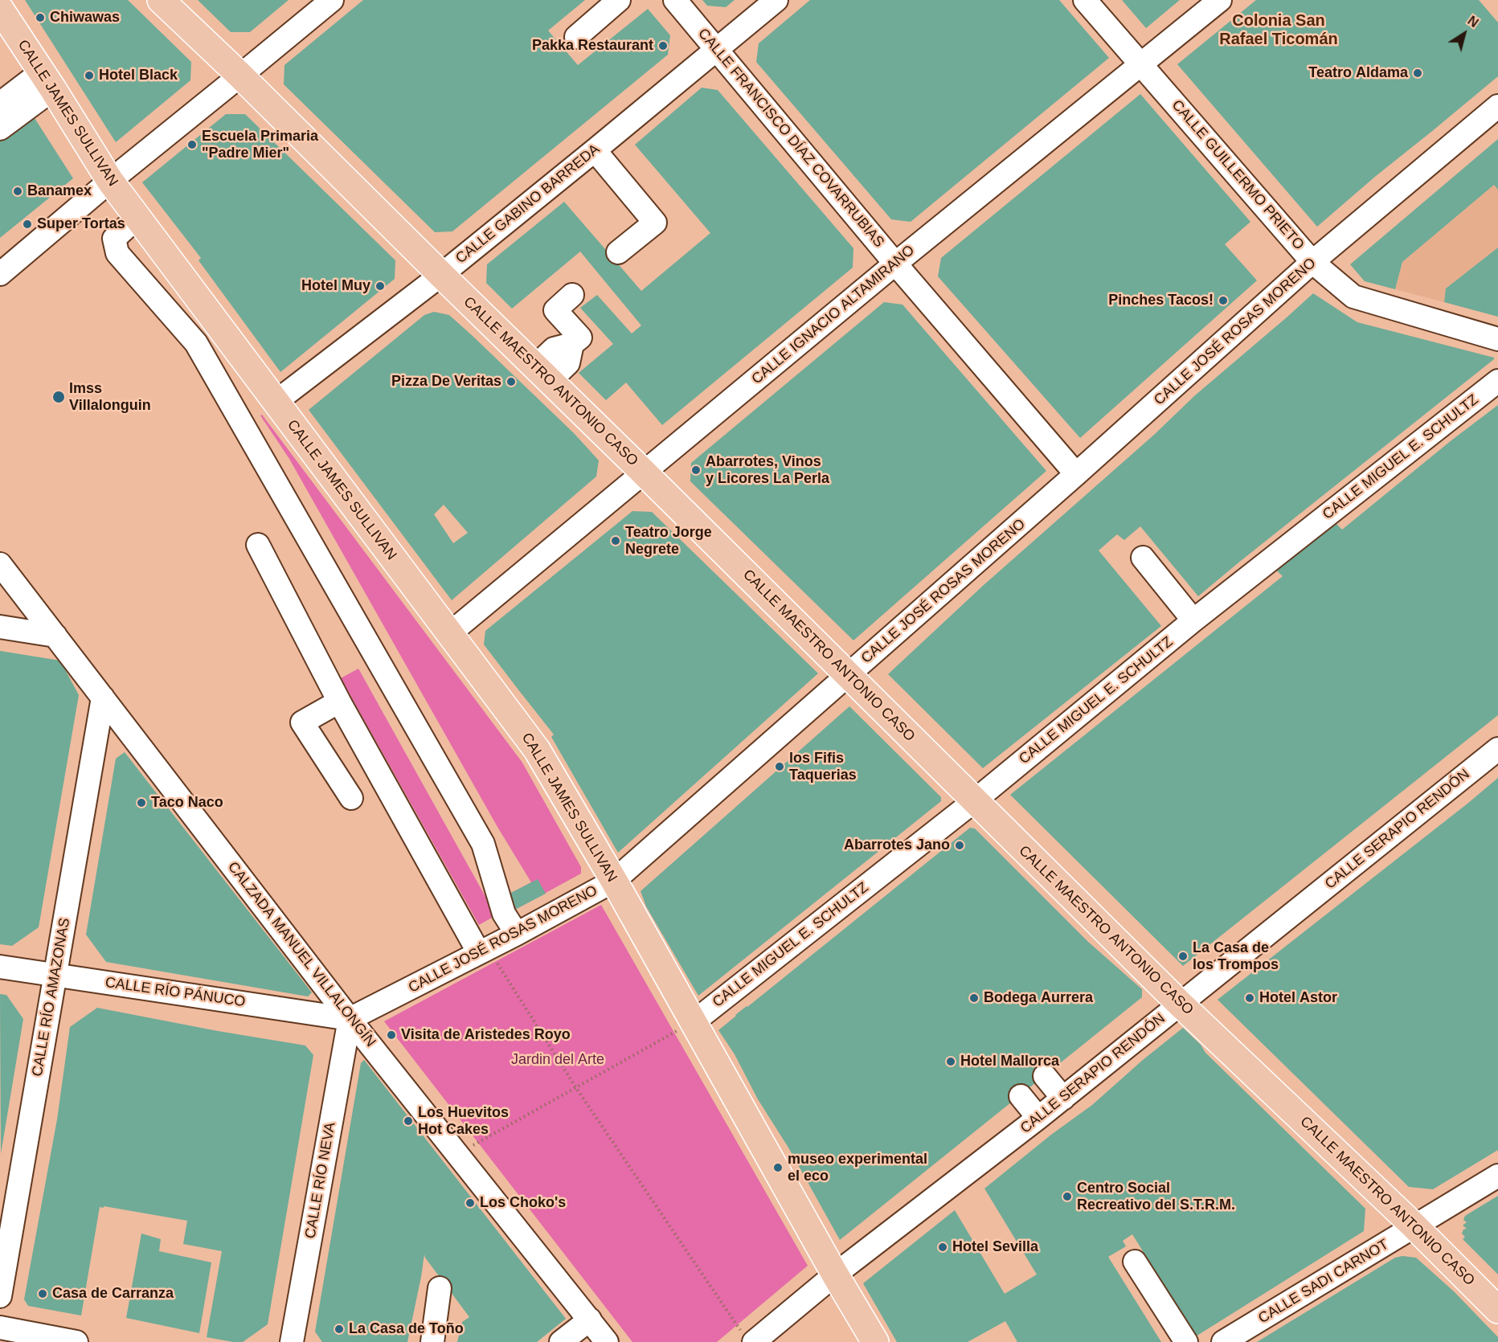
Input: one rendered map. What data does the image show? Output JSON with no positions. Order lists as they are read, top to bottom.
{
  "streets": {
    "main road": ["CALLE JAMES SULLIVAN", "CALLE MAESTRO ANTONIO CASO"],
    "street": [
      "CALLE FRANCISCO DÍAZ COVARRUBIAS",
      "CALLE GUILLERMO PRIETO",
      "CALLE GABINO BARREDA",
      "CALLE IGNACIO ALTAMIRANO",
      "CALLE JOSÉ ROSAS MORENO",
      "CALLE MIGUEL E. SCHULTZ",
      "CALLE SERAPIO RENDÓN",
      "CALZADA MANUEL VILLALONGÍN",
      "CALLE RÍO PÁNUCO",
      "CALLE RÍO AMAZONAS",
      "CALLE RÍO NEVA",
      "CALLE SADI CARNOT"
    ]
  },
  "crossings": [
    ["CALLE JAMES SULLIVAN", "CALLE GABINO BARREDA"],
    ["CALLE JAMES SULLIVAN", "CALLE IGNACIO ALTAMIRANO"],
    ["CALLE JAMES SULLIVAN", "CALLE JOSÉ ROSAS MORENO"],
    ["CALLE JAMES SULLIVAN", "CALLE MIGUEL E. SCHULTZ"],
    ["CALLE JAMES SULLIVAN", "CALLE SERAPIO RENDÓN"],
    ["CALLE FRANCISCO DÍAZ COVARRUBIAS", "CALLE GABINO BARREDA"],
    ["CALLE FRANCISCO DÍAZ COVARRUBIAS", "CALLE IGNACIO ALTAMIRANO"],
    ["CALLE FRANCISCO DÍAZ COVARRUBIAS", "CALLE JOSÉ ROSAS MORENO"],
    ["CALLE GUILLERMO PRIETO", "CALLE IGNACIO ALTAMIRANO"],
    ["CALLE GUILLERMO PRIETO", "CALLE JOSÉ ROSAS MORENO"],
    ["CALLE GABINO BARREDA", "CALLE MAESTRO ANTONIO CASO"],
    ["CALLE IGNACIO ALTAMIRANO", "CALLE MAESTRO ANTONIO CASO"],
    ["CALLE JOSÉ ROSAS MORENO", "CALLE MAESTRO ANTONIO CASO"],
    ["CALLE JOSÉ ROSAS MORENO", "CALZADA MANUEL VILLALONGÍN"],
    ["CALLE JOSÉ ROSAS MORENO", "CALLE RÍO PÁNUCO"],
    ["CALLE JOSÉ ROSAS MORENO", "CALLE RÍO NEVA"],
    ["CALLE MAESTRO ANTONIO CASO", "CALLE MIGUEL E. SCHULTZ"],
    ["CALLE MAESTRO ANTONIO CASO", "CALLE SERAPIO RENDÓN"],
    ["CALLE MAESTRO ANTONIO CASO", "CALLE SADI CARNOT"],
    ["CALZADA MANUEL VILLALONGÍN", "CALLE RÍO PÁNUCO"],
    ["CALZADA MANUEL VILLALONGÍN", "CALLE RÍO AMAZONAS"],
    ["CALZADA MANUEL VILLALONGÍN", "CALLE RÍO NEVA"],
    ["CALLE RÍO PÁNUCO", "CALLE RÍO AMAZONAS"],
    ["CALLE RÍO PÁNUCO", "CALLE RÍO NEVA"]
  ],
  "districts": ["Colonia San Rafael Ticomán"],
  "parks": ["Jardin del Arte"],
  "places": [
    "Chiwawas",
    "Pakka Restaurant",
    "Teatro Aldama",
    "Hotel Black",
    "Escuela Primaria \"Padre Mier\"",
    "Banamex",
    "Super Tortas",
    "Hotel Muy",
    "Pinches Tacos!",
    "Pizza De Veritas",
    "Imss Villalonguin",
    "Abarrotes, Vinos y Licores La Perla",
    "Teatro Jorge Negrete",
    "los Fifis Taquerias",
    "Taco Naco",
    "Abarrotes Jano",
    "La Casa de los Trompos",
    "Bodega Aurrera",
    "Hotel Astor",
    "Visita de Aristedes Royo",
    "Hotel Mallorca",
    "Los Huevitos Hot Cakes",
    "museo experimental el eco",
    "Centro Social Recreativo del S.T.R.M.",
    "Los Choko's",
    "Hotel Sevilla",
    "Casa de Carranza",
    "La Casa de Toño"
  ],
  "north": "top right"
}
